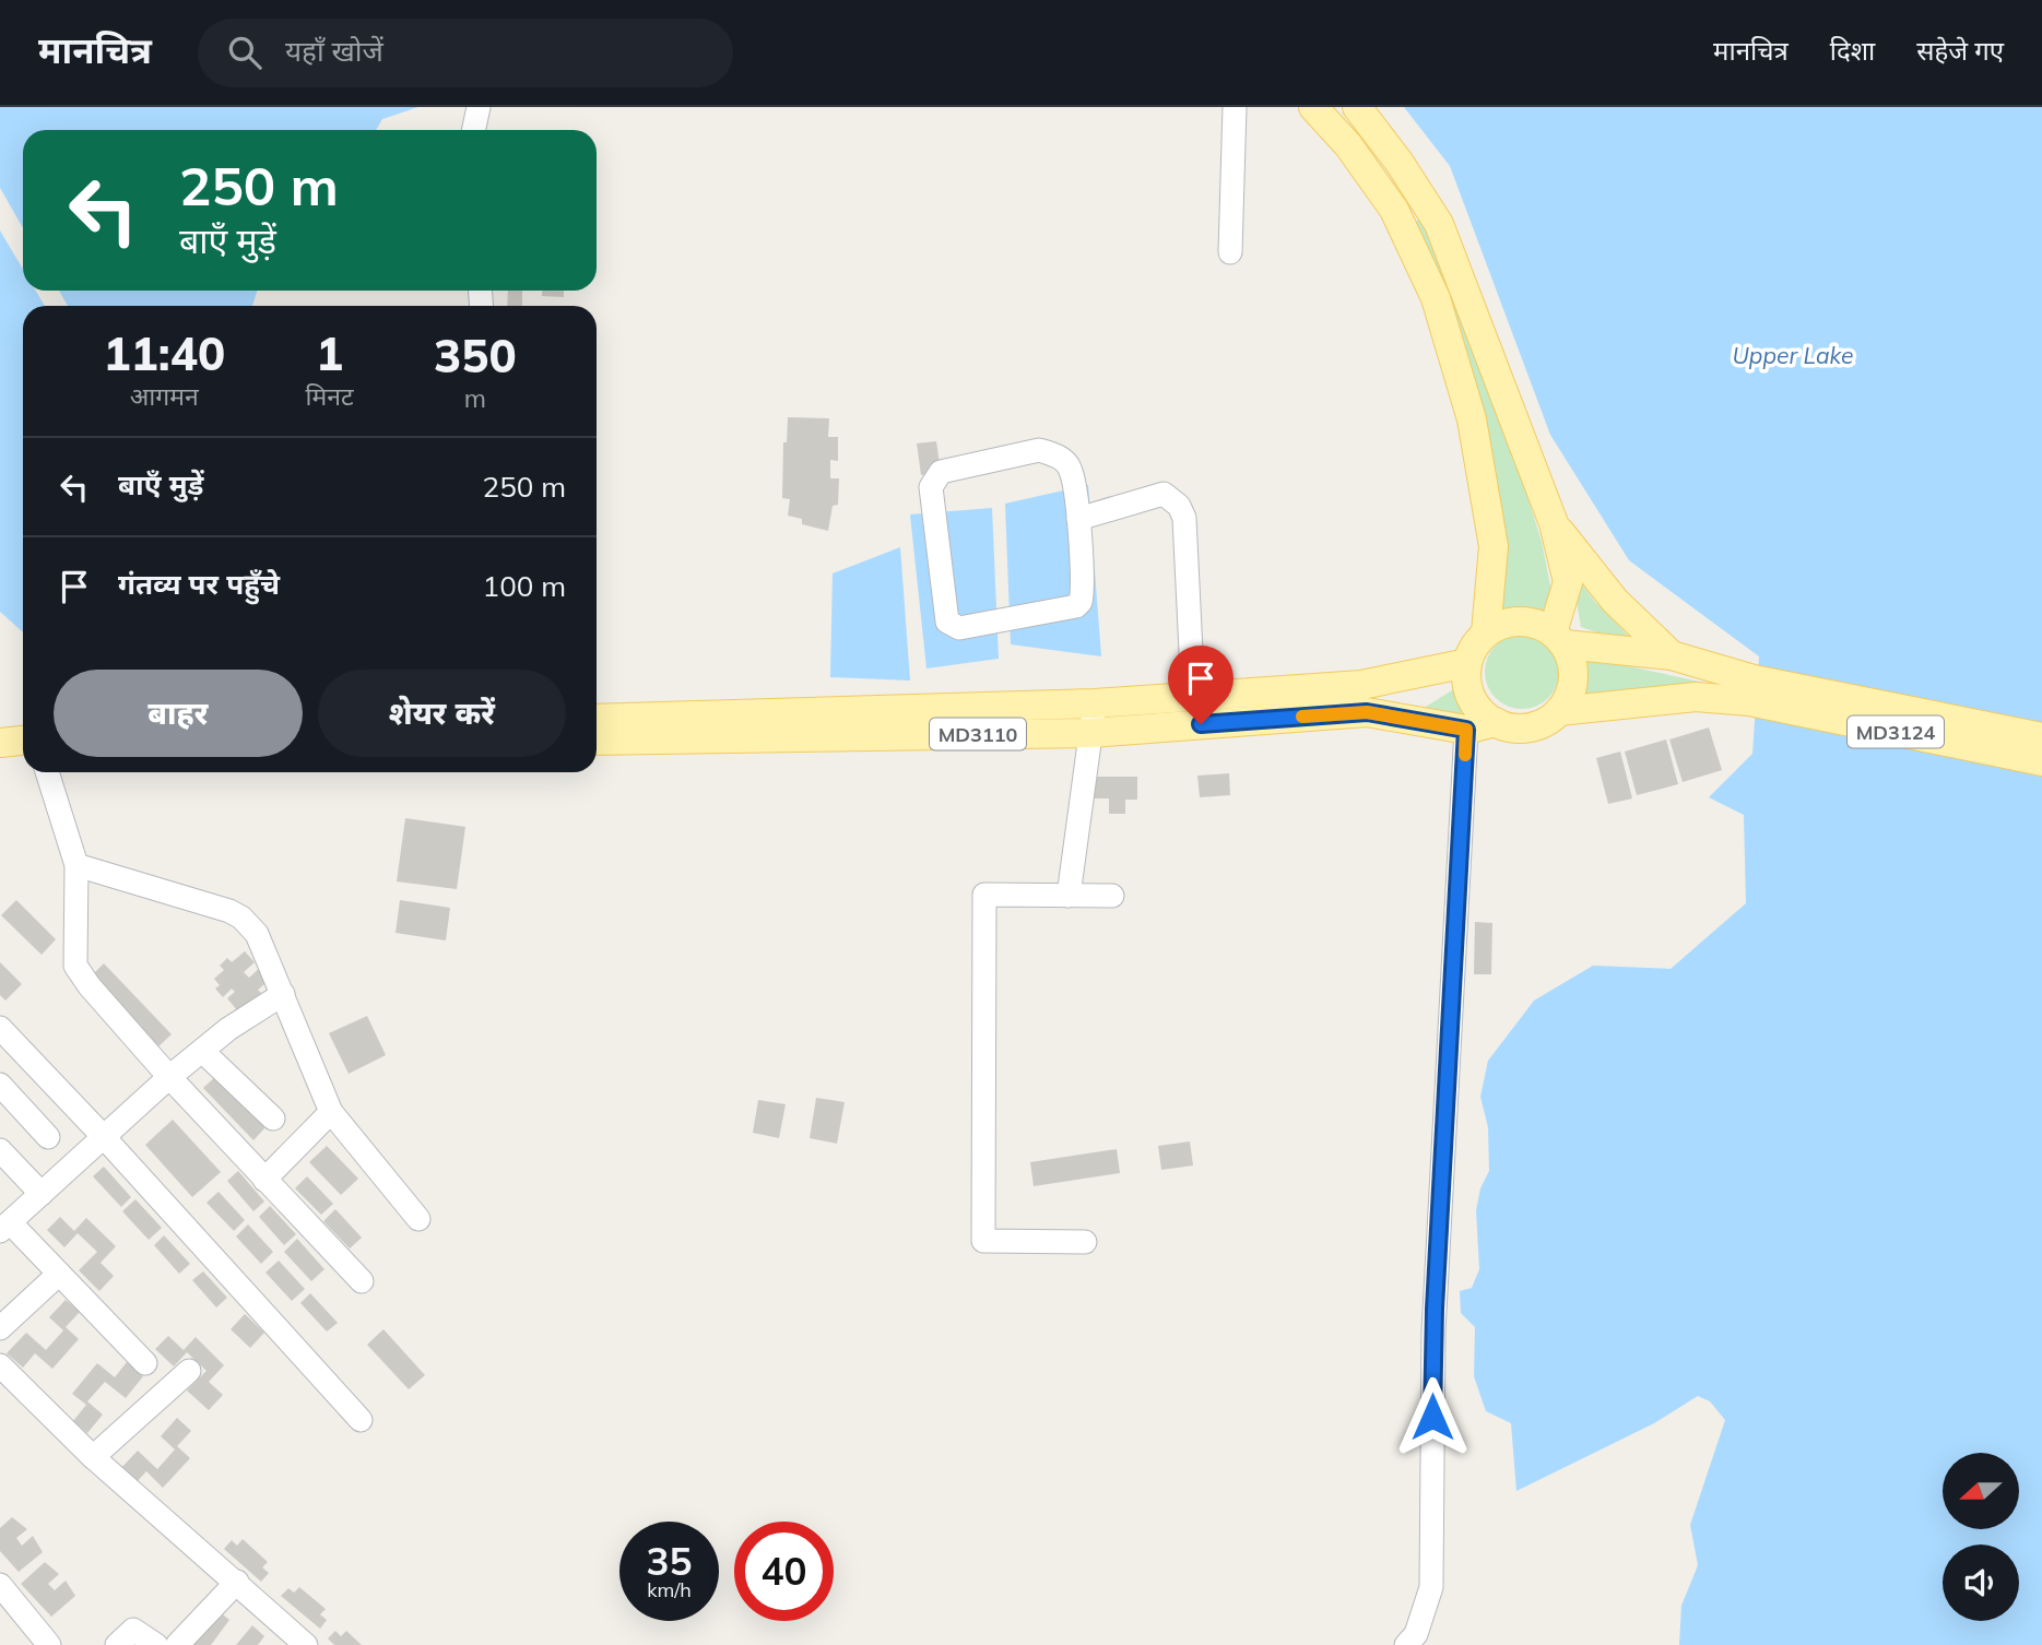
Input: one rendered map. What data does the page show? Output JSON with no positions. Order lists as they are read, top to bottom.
{
  "streets": {
    "main road": ["MD3124", "MD3110"]
  },
  "water": ["Upper Lake"],
  "north": "left",
  "page": {
    "header": "मानचित्र",
    "search": "यहाँ खोजें",
    "nav": ["मानचित्र", "दिशा", "सहेजे गए"],
    "turn": ["250 m", "बाएँ मुड़ें"],
    "eta": [
      "11:40",
      "आगमन",
      "1",
      "मिनट",
      "350",
      "m"
    ],
    "list": [
      {
        "name": "बाएँ मुड़ें",
        "value": "250 m"
      },
      {
        "name": "गंतव्य पर पहुँचे",
        "value": "100 m"
      }
    ],
    "buttons": ["बाहर", "शेयर करें"],
    "speed": "35 km/h",
    "limit": "40"
  }
}
